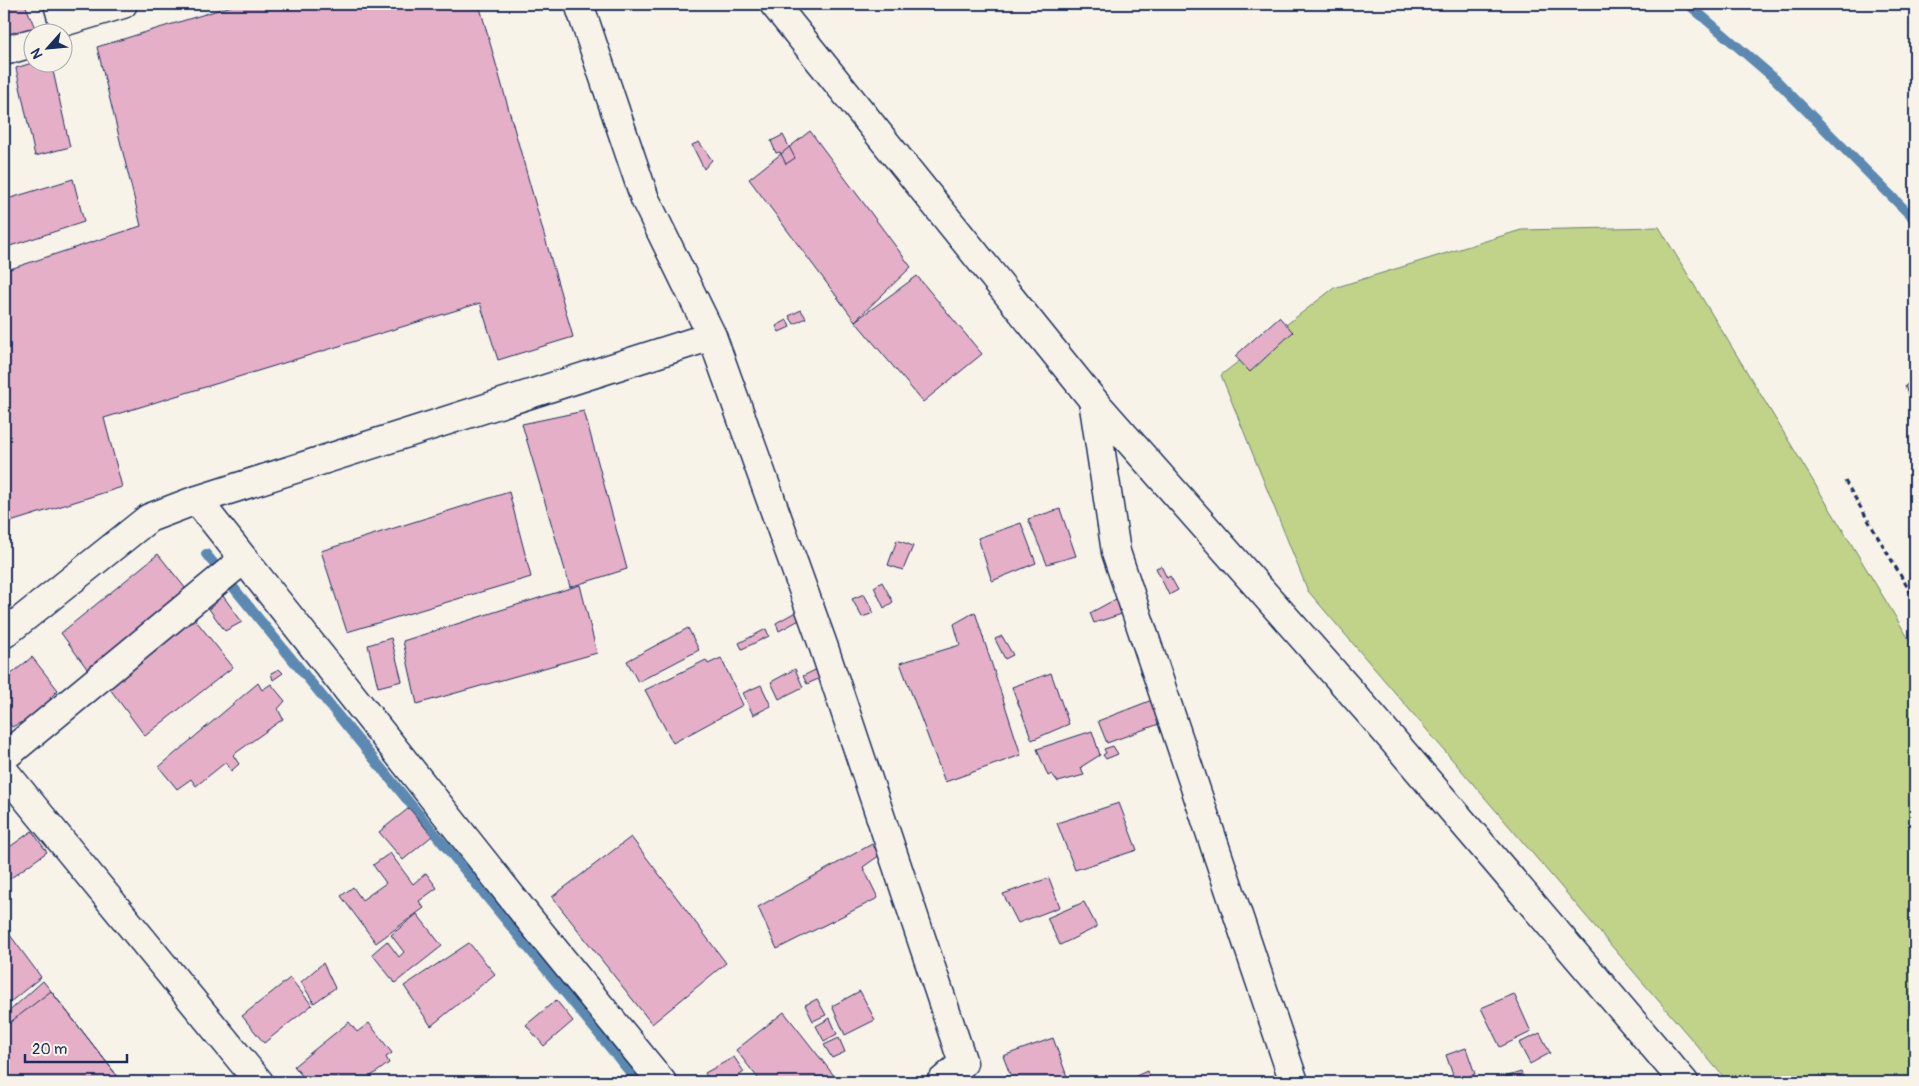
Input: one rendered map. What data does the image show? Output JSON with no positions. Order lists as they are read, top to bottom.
{
  "scale_bar": "20 m",
  "north": "bottom left"
}
